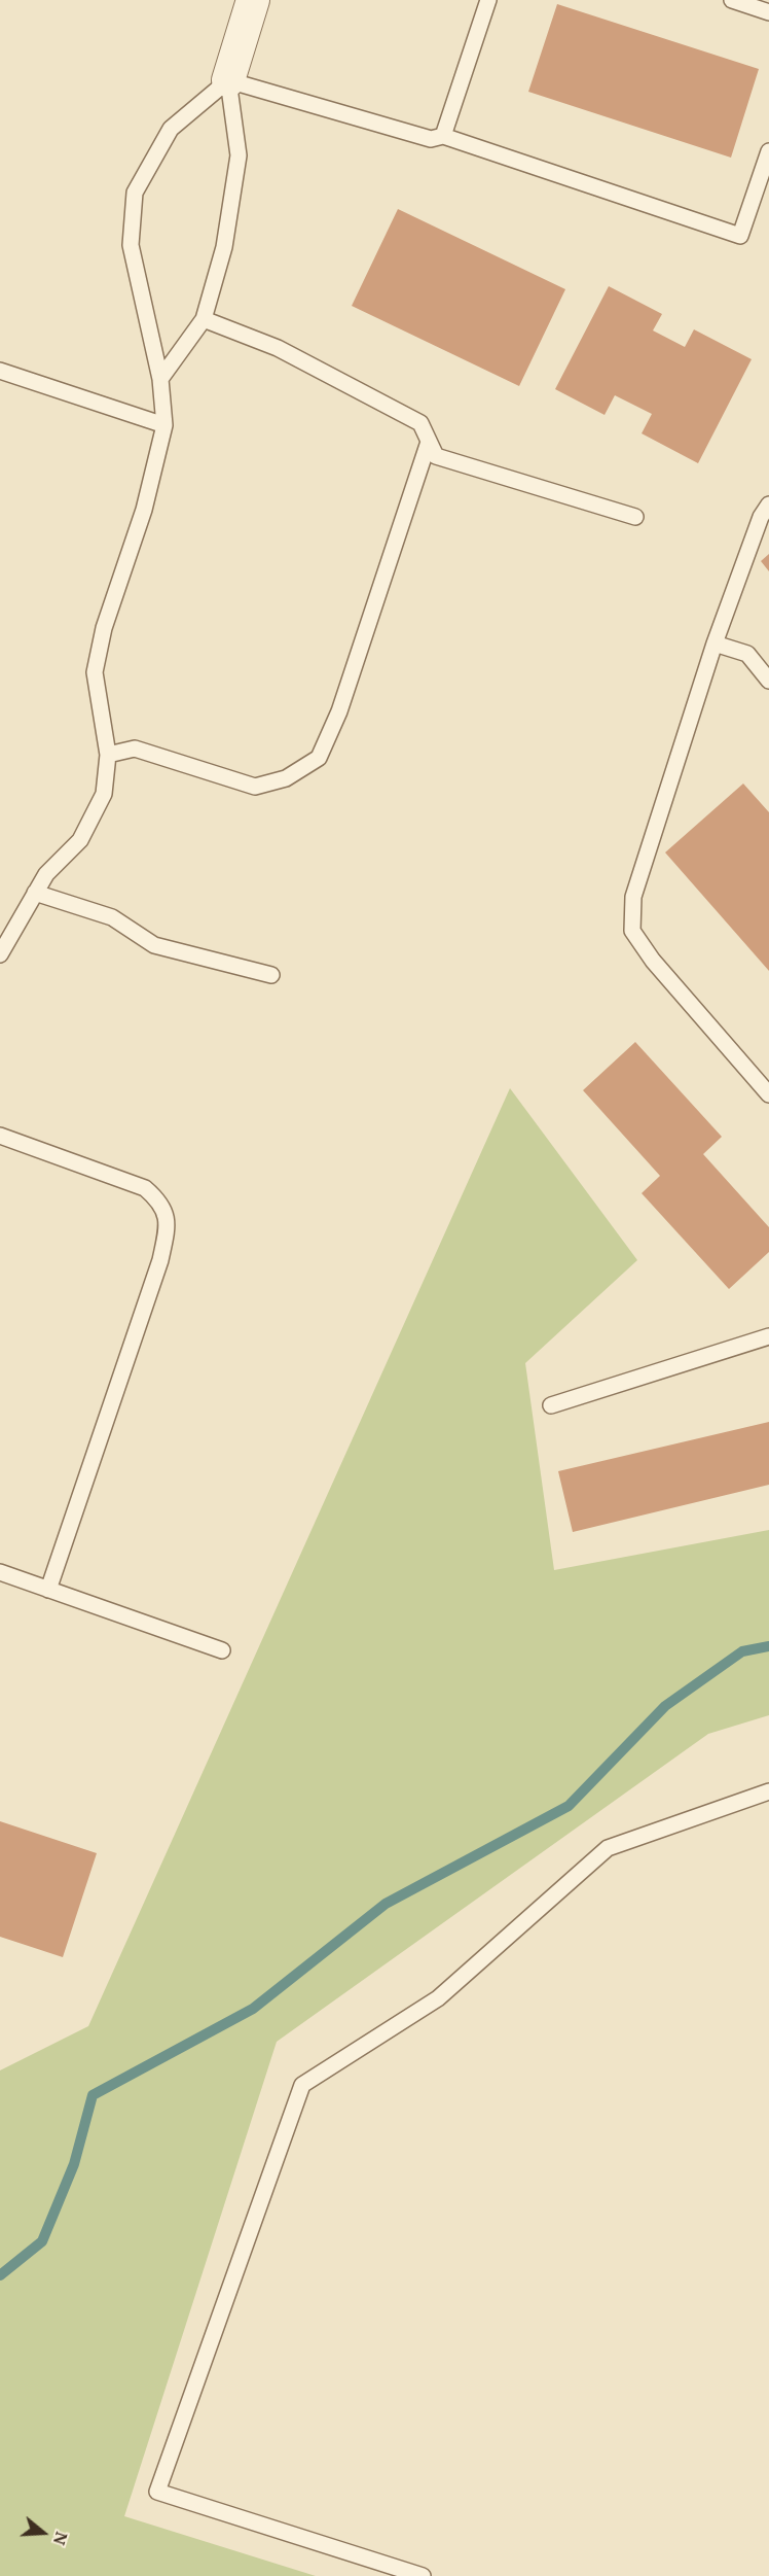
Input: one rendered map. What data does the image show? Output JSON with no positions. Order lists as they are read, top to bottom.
{
  "north": "right"
}
